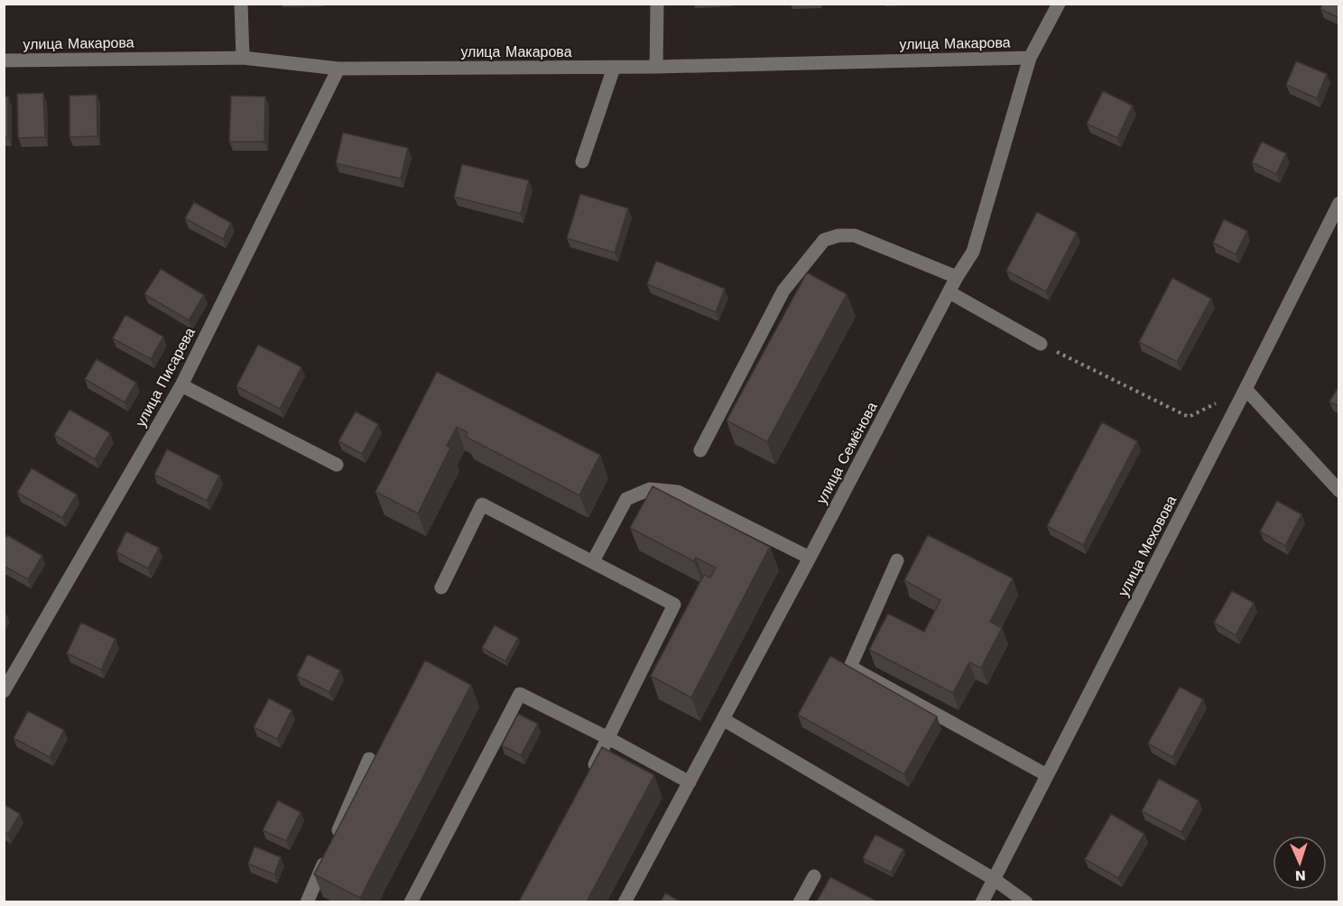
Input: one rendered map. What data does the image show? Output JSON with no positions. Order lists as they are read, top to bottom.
{
  "streets": {
    "street": [
      "улица Макарова",
      "улица Писарева",
      "улица Семёнова",
      "улица Меховова"
    ]
  },
  "crossings": [
    ["улица Макарова", "улица Писарева"],
    ["улица Макарова", "улица Семёнова"]
  ],
  "north": "bottom"
}
